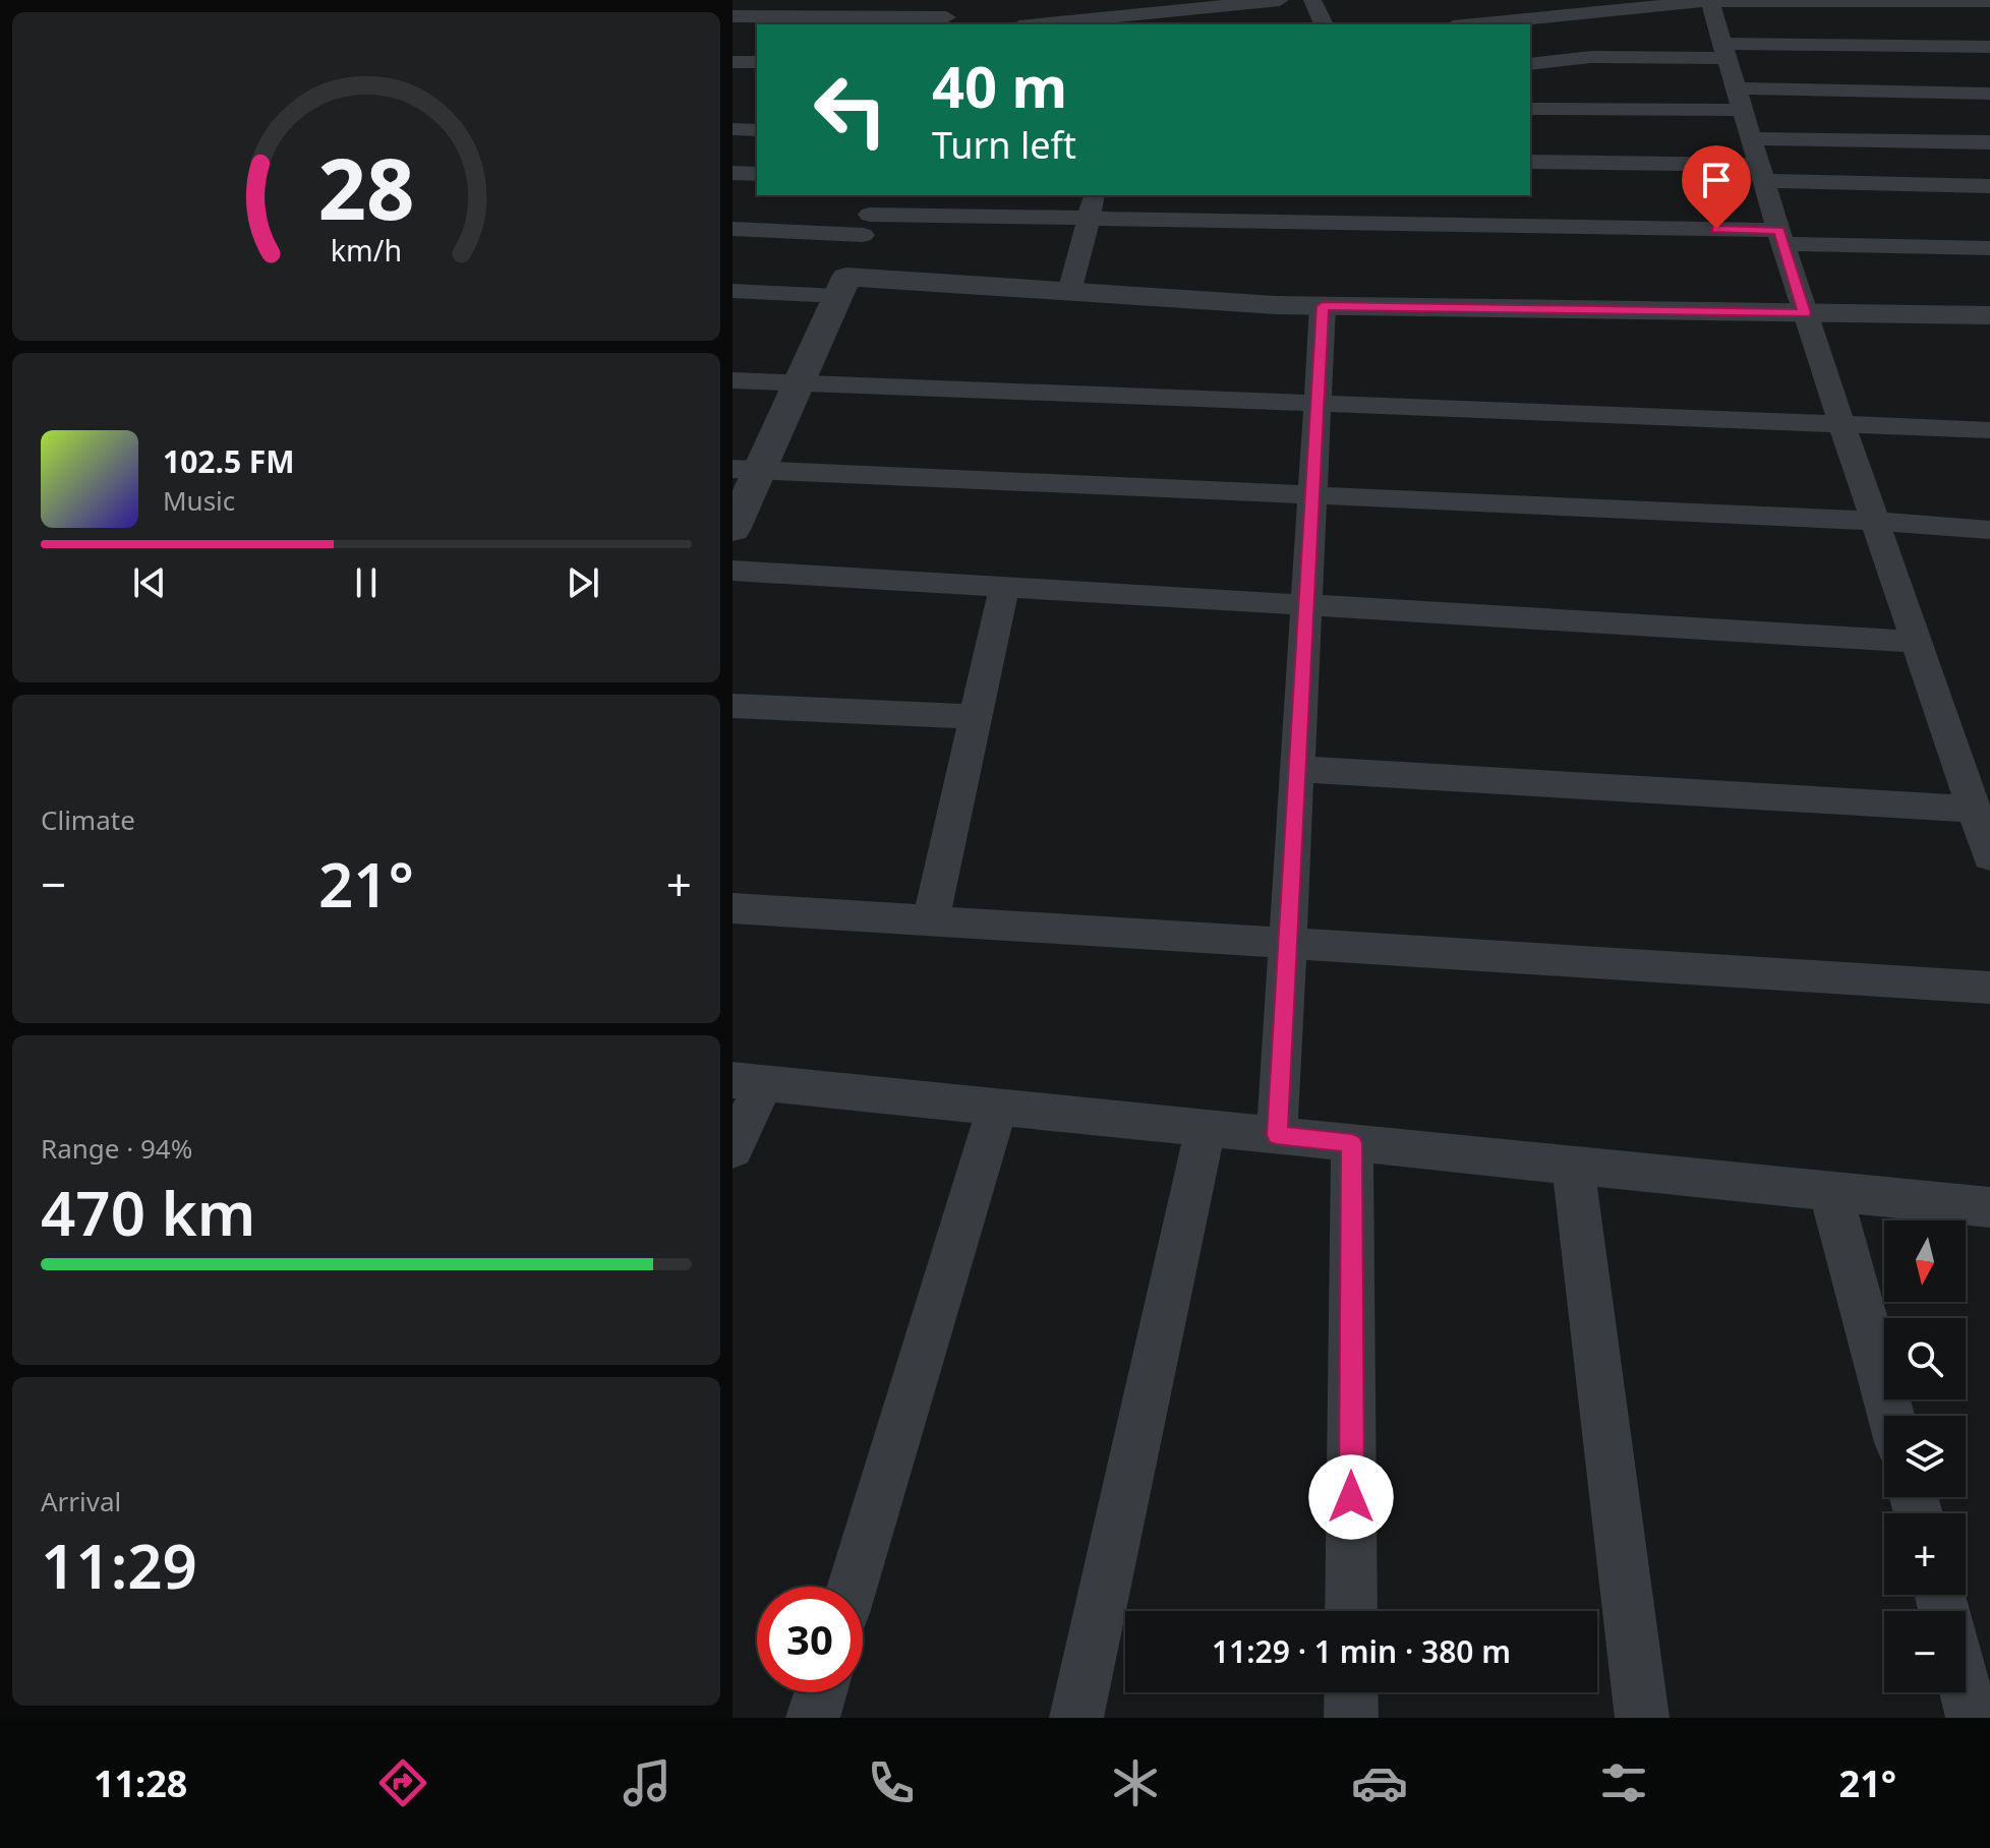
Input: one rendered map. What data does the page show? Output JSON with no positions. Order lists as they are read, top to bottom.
{
  "north": "bottom",
  "page": {
    "turn": ["40 m", "Turn left"],
    "song": ["102.5 FM", "Music"],
    "tile": [
      "Climate",
      ["Range · 94%", "470 km"],
      ["Arrival", "11:29"]
    ],
    "heat": ["−", "21°", "+"],
    "map_buttons": ["+", "−"],
    "limit": "30",
    "trip": "11:29 · 1 min · 380 m",
    "tabs": ["11:28", "21°"],
    "gauge": ["28", "km/h"]
  }
}
